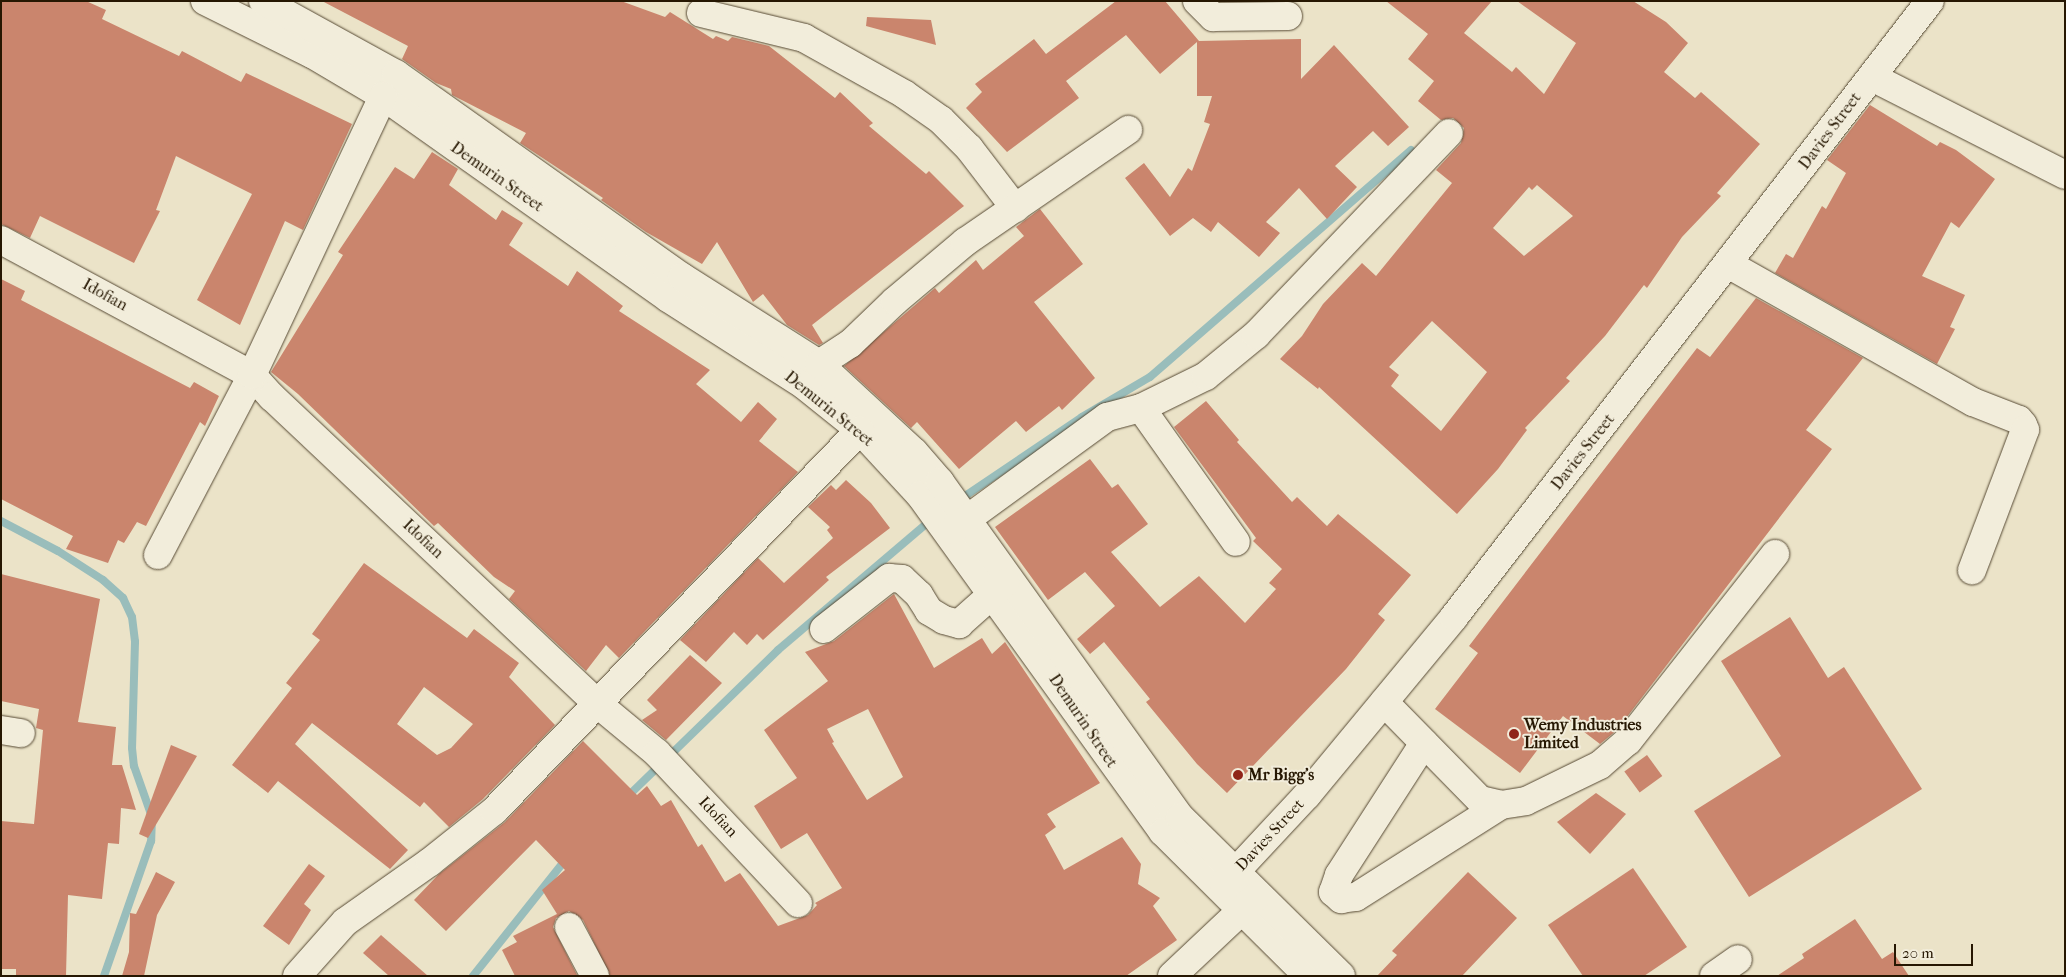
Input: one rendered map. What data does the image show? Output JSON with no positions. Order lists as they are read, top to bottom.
{
  "streets": {
    "street": ["Davies Street", "Demurin Street", "Idofian"]
  },
  "crossings": [
    ["Davies Street", "Demurin Street"]
  ],
  "places": ["Wemy Industries Limited", "Mr Bigg's"],
  "scale_bar": "20 m"
}
